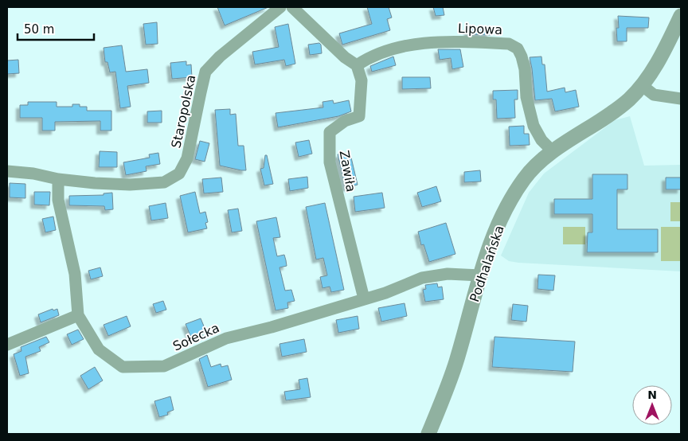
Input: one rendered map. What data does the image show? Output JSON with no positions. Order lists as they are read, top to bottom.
{
  "streets": {
    "street": [
      "Lipowa",
      "Staropolska",
      "Zawiła",
      "Podhalańska",
      "Sołecka"
    ]
  },
  "crossings": [
    ["Lipowa", "Zawiła"],
    ["Lipowa", "Podhalańska"],
    ["Staropolska", "Sołecka"],
    ["Zawiła", "Sołecka"],
    ["Podhalańska", "Sołecka"]
  ],
  "scale_bar": "50 m",
  "north": "top"
}
